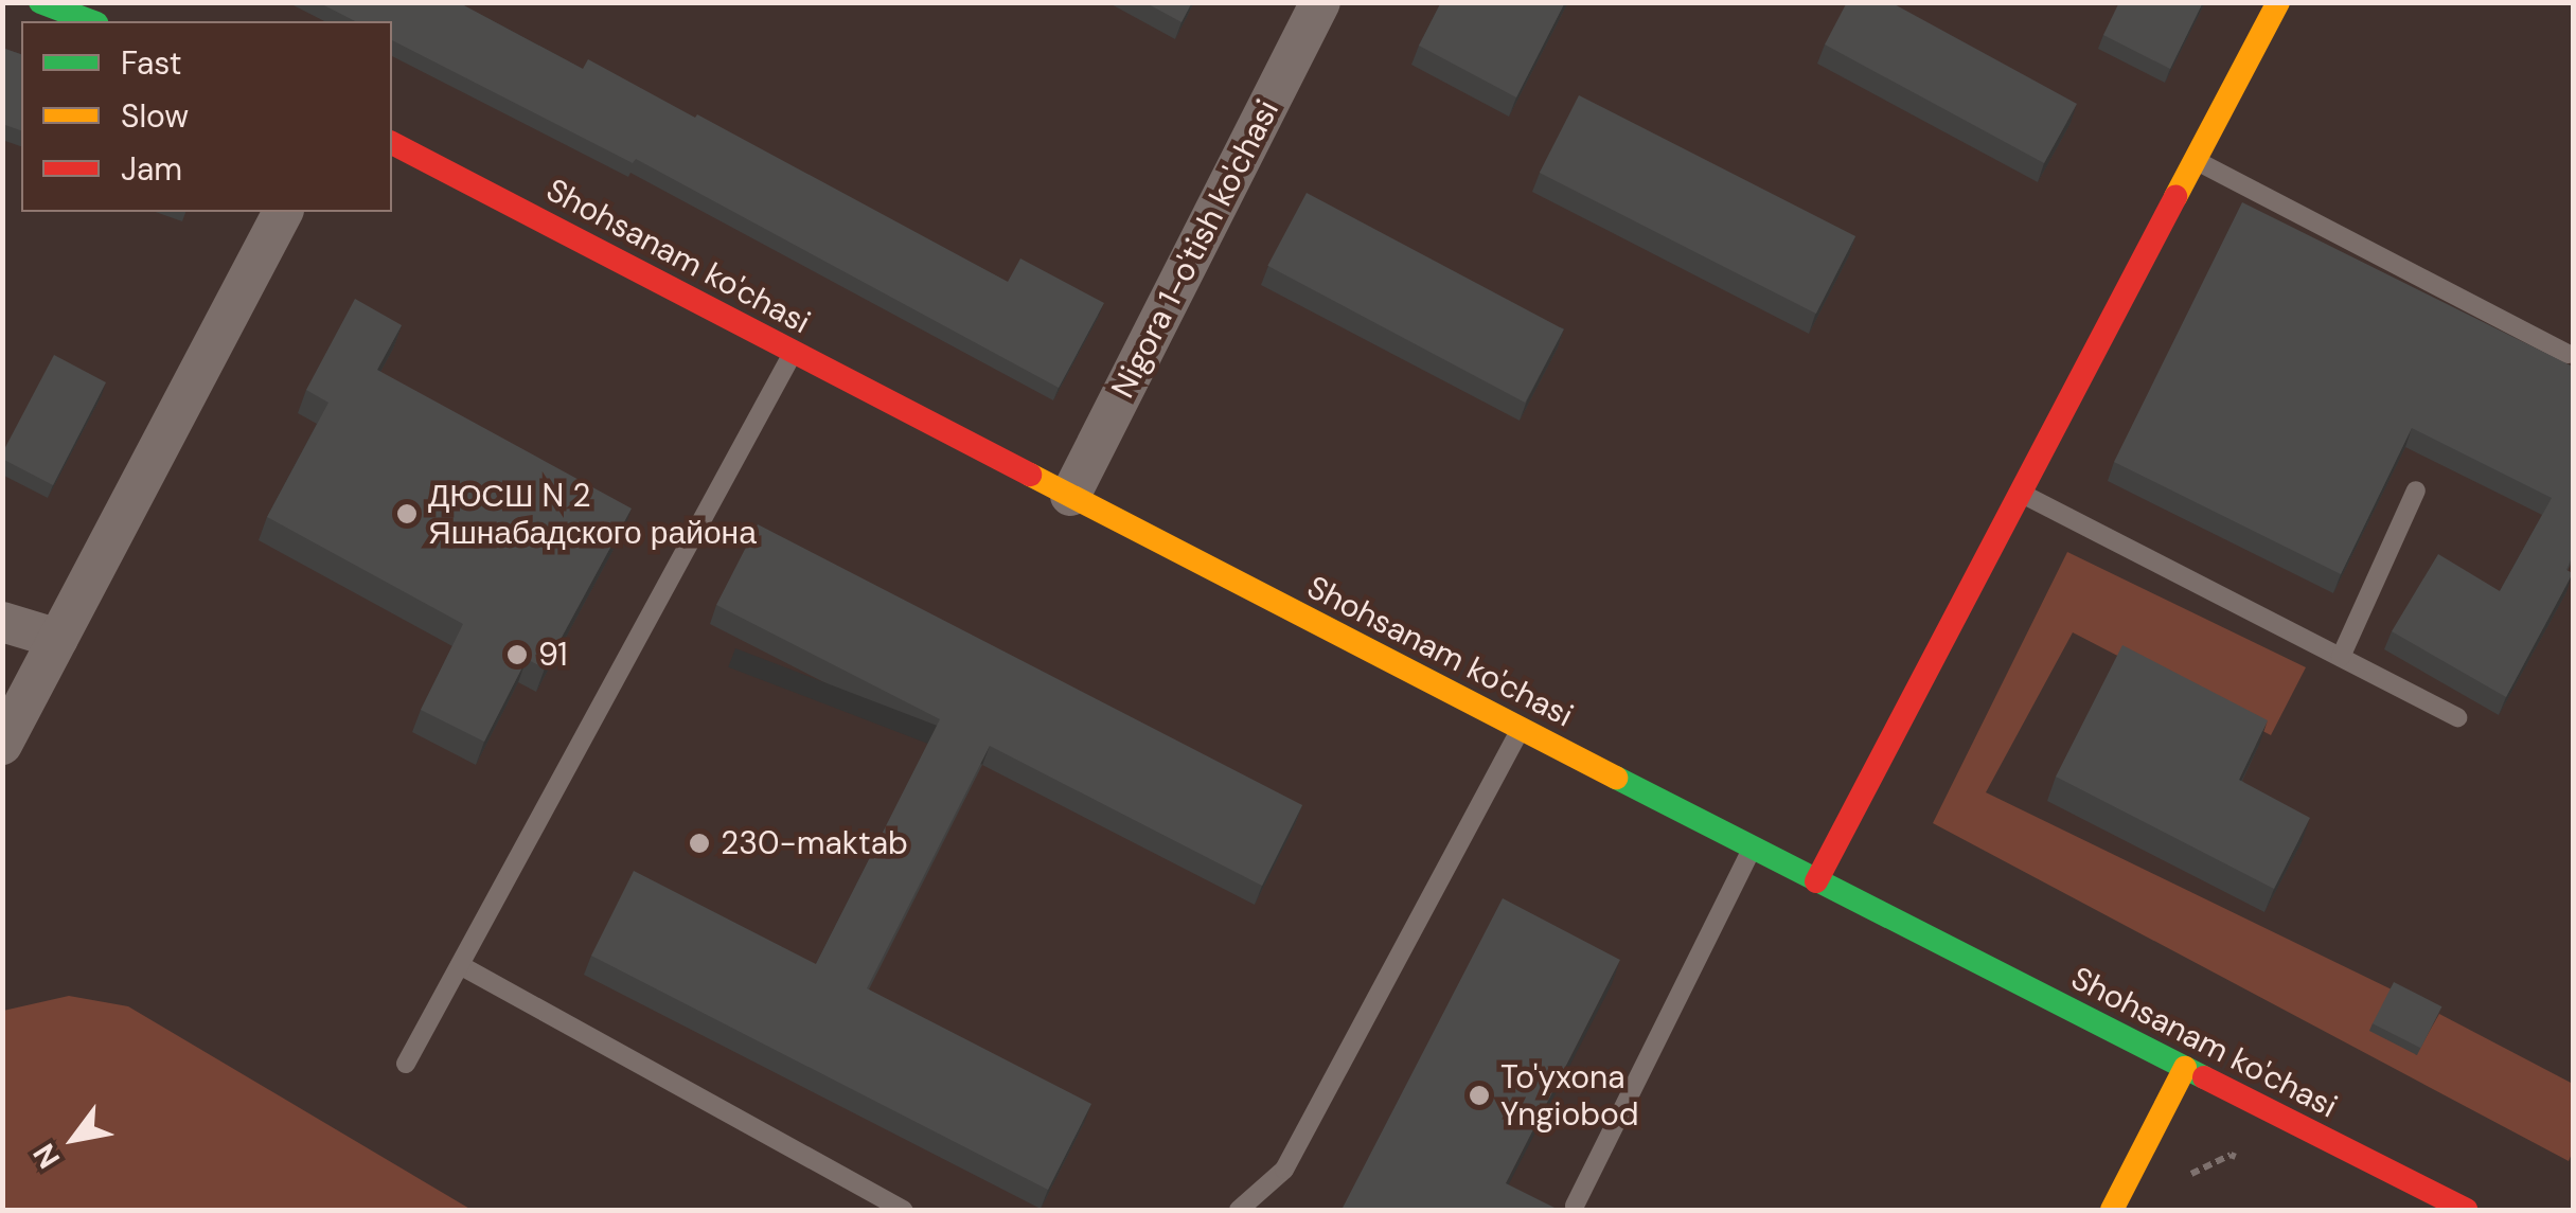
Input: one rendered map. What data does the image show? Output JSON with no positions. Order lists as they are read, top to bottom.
{
  "streets": {
    "street": ["Nigora 1-o'tish ko'chasi", "Shohsanam ko'chasi"]
  },
  "crossings": [
    ["Nigora 1-o'tish ko'chasi", "Shohsanam ko'chasi"]
  ],
  "places": [
    "ДЮСШ N 2 Яшнабадского района",
    "91",
    "230-maktab",
    "To'yxona Yngiobod"
  ],
  "legend": ["Fast", "Slow", "Jam"],
  "north": "bottom left"
}
